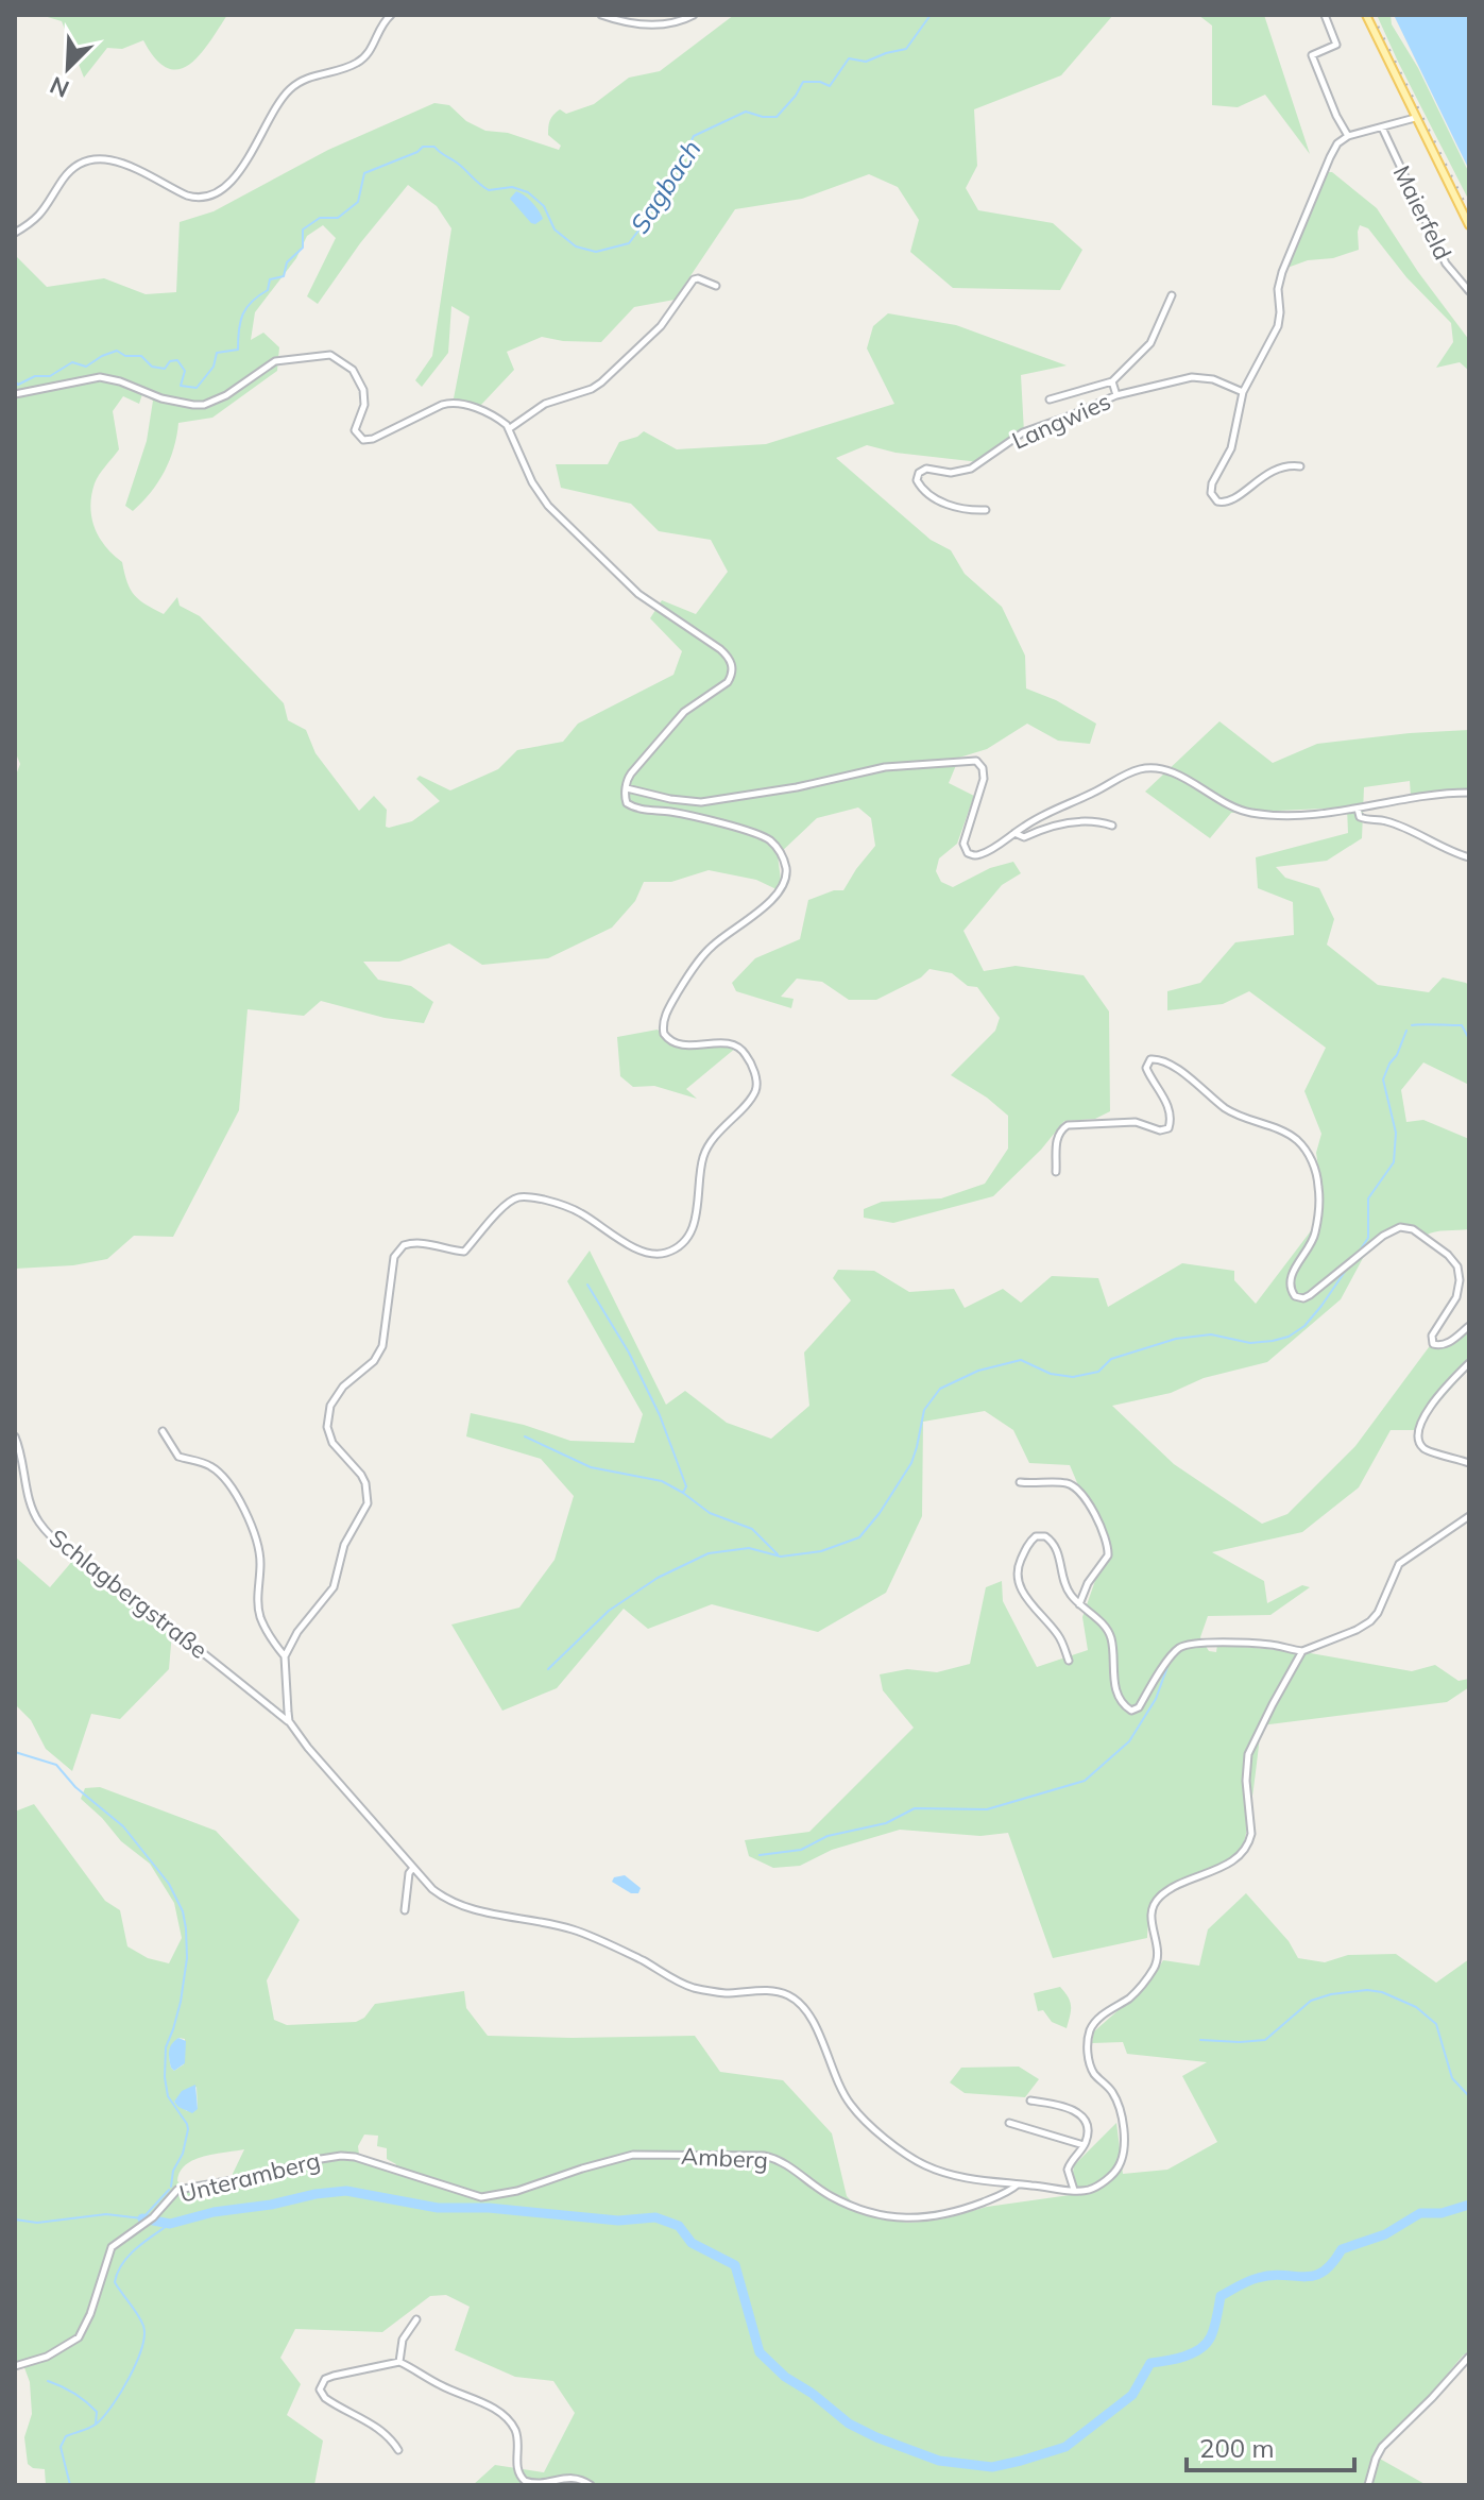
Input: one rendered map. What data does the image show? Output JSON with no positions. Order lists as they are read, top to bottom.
{
  "streets": {
    "street": [
      "Maierfeld",
      "Langwies",
      "Schlagbergstraße",
      "Amberg",
      "Unteramberg"
    ]
  },
  "crossings": [
    ["Schlagbergstraße", "Amberg"],
    ["Amberg", "Unteramberg"]
  ],
  "water": ["Sagbach"],
  "scale_bar": "200 m",
  "north": "bottom left"
}
